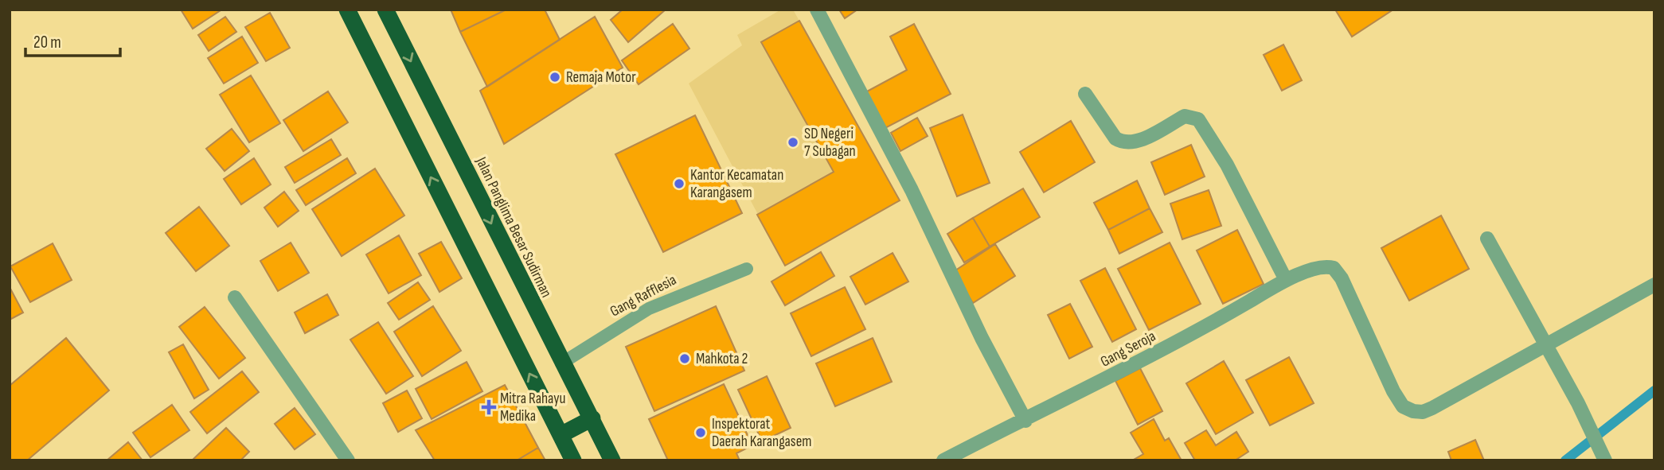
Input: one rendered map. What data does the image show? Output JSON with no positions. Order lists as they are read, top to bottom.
{
  "streets": {
    "highway": ["Jalan Panglima Besar Sudirman"],
    "street": ["Gang Seroja"],
    "lane": ["Gang Rafflesia"]
  },
  "crossings": [
    ["Jalan Panglima Besar Sudirman", "Gang Rafflesia"]
  ],
  "places": {
    "other": [
      "Remaja Motor",
      "SD Negeri 7 Subagan",
      "Kantor Kecamatan Karangasem",
      "Mahkota 2",
      "Inspektorat Daerah Karangasem"
    ],
    "health": ["Mitra Rahayu Medika"]
  },
  "scale_bar": "20 m"
}
